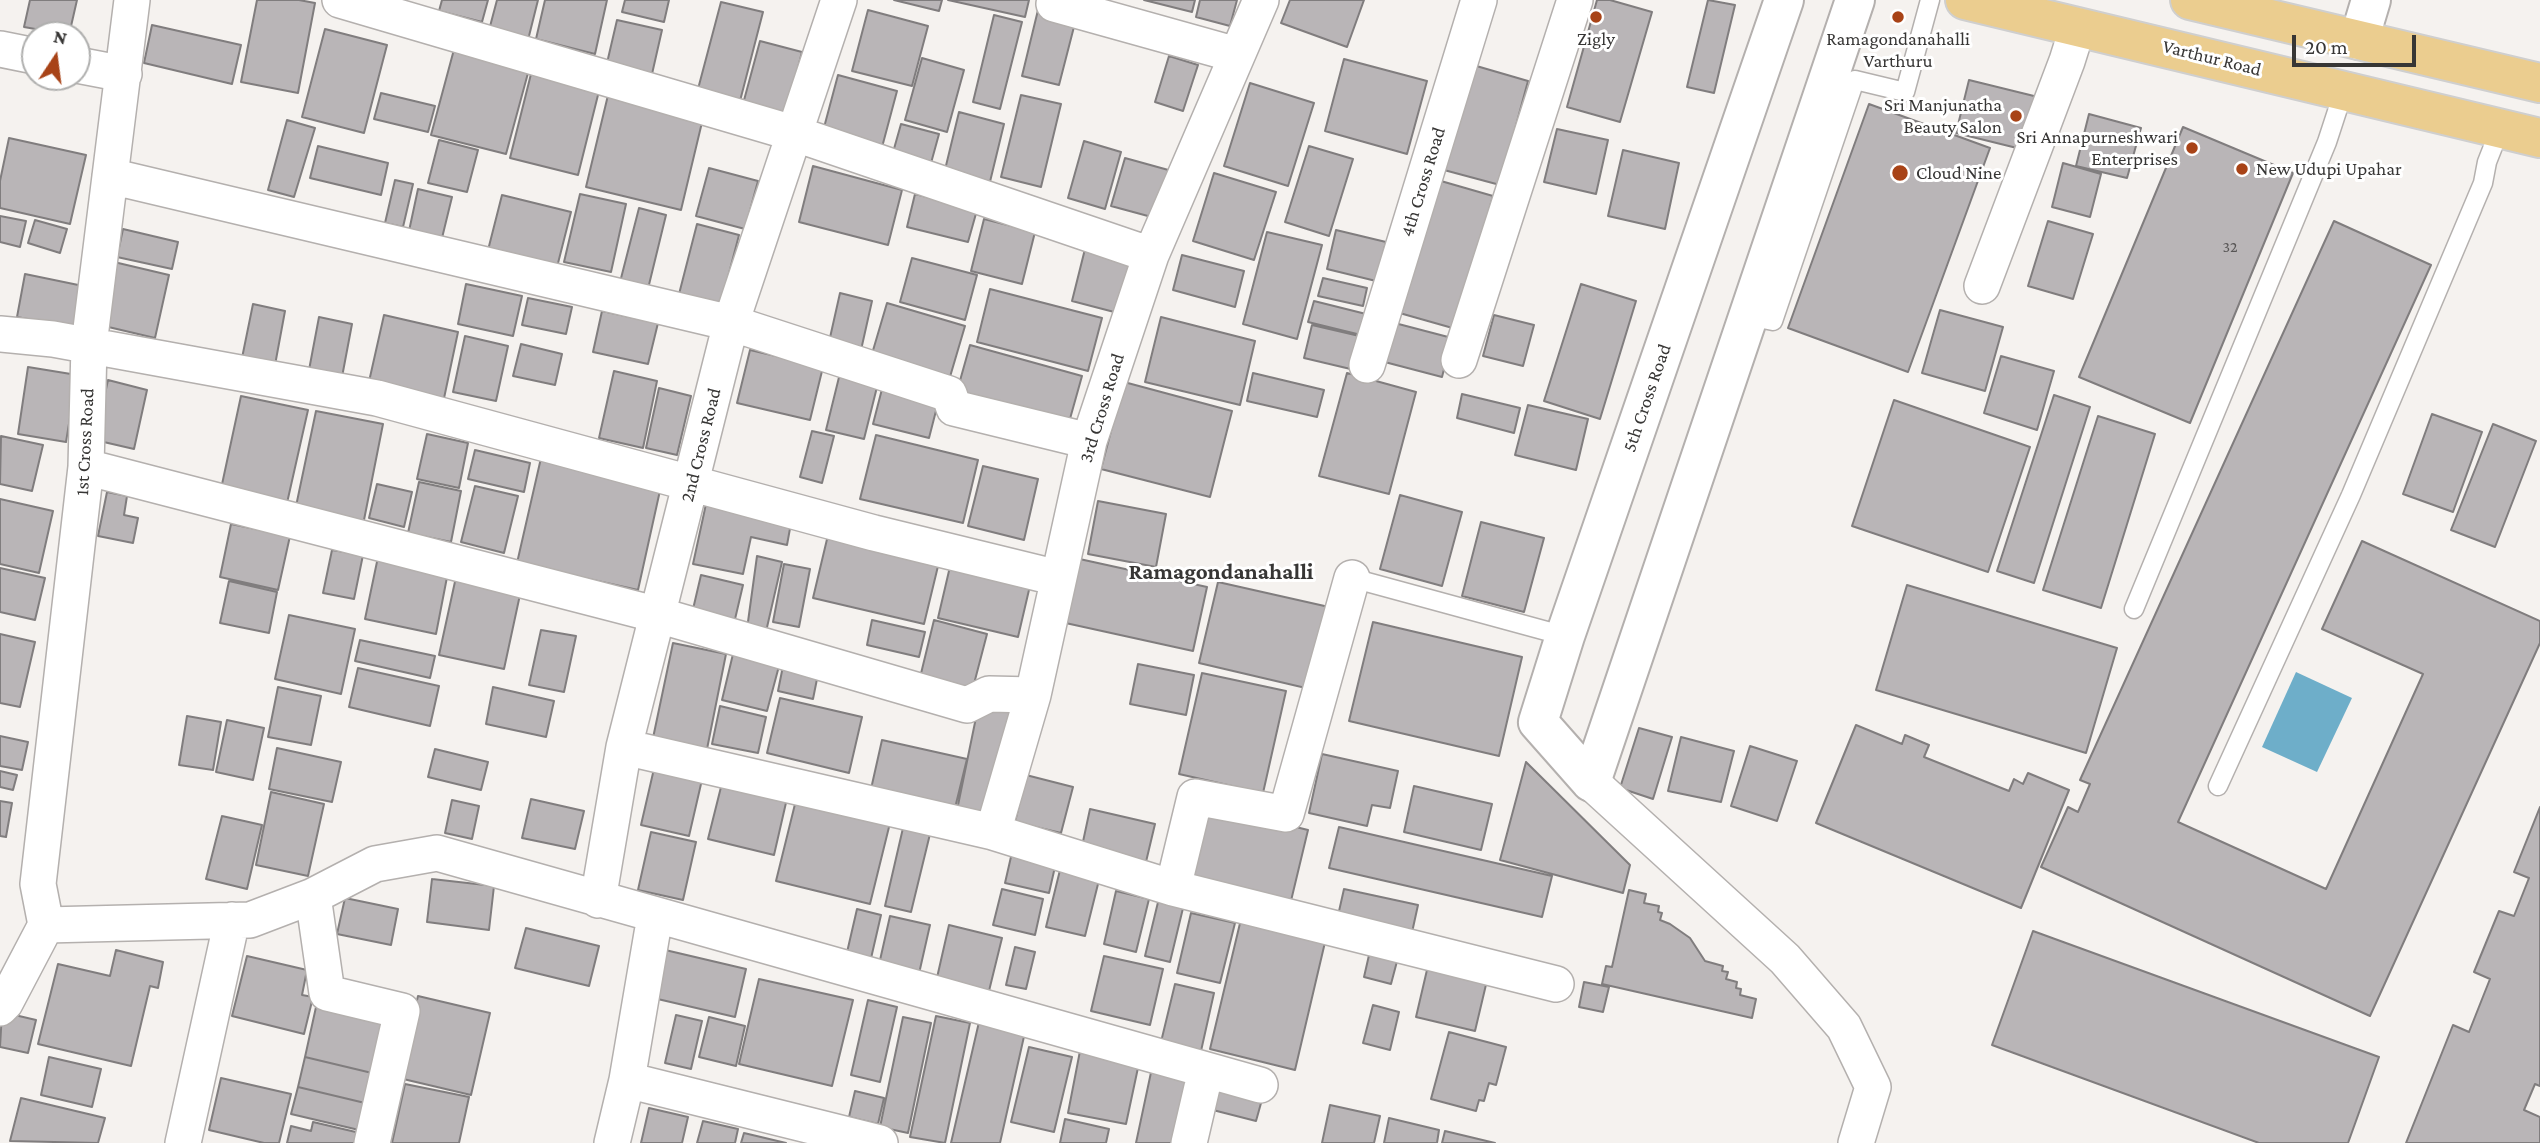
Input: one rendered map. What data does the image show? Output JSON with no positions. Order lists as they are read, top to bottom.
{
  "streets": {
    "main road": ["Varthur Road"],
    "street": [
      "4th Cross Road",
      "5th Cross Road",
      "3rd Cross Road",
      "1st Cross Road",
      "2nd Cross Road"
    ]
  },
  "districts": ["Ramagondanahalli"],
  "places": [
    "Zigly",
    "Ramagondanahalli Varthuru",
    "Sri Manjunatha Beauty Salon",
    "Sri Annapurneshwari Enterprises",
    "New Udupi Upahar",
    "Cloud Nine"
  ],
  "house_numbers": ["32"],
  "scale_bar": "20 m",
  "north": "top"
}
